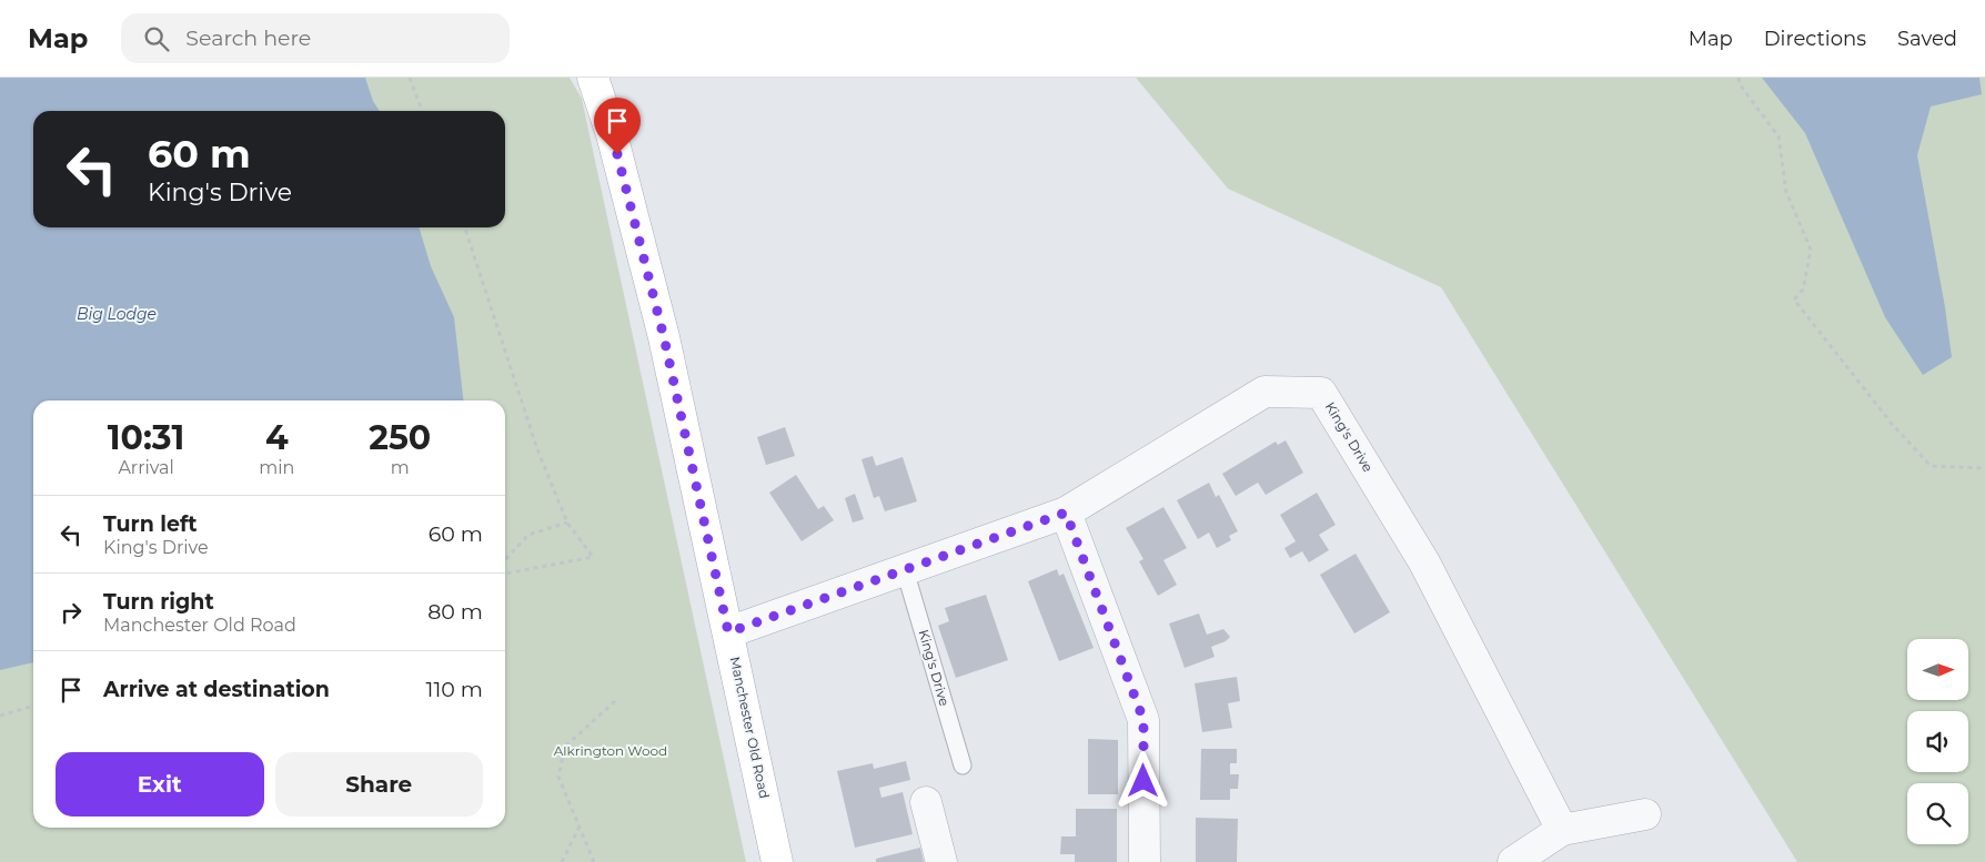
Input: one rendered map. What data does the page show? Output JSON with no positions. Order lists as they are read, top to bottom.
{
  "streets": {
    "main road": ["Manchester Old Road"],
    "street": ["King's Drive"]
  },
  "crossings": [
    ["King's Drive", "Manchester Old Road"]
  ],
  "water": ["Big Lodge"],
  "parks": ["Alkrington Wood"],
  "north": "right",
  "page": {
    "header": "Map",
    "search": "Search here",
    "nav": ["Map", "Directions", "Saved"],
    "turn": ["60 m", "King's Drive"],
    "eta": [
      "10:31",
      "Arrival",
      "4",
      "min",
      "250",
      "m"
    ],
    "list": [
      {
        "name": "Turn left",
        "note": "King's Drive",
        "value": "60 m"
      },
      {
        "name": "Turn right",
        "note": "Manchester Old Road",
        "value": "80 m"
      },
      {
        "name": "Arrive at destination",
        "value": "110 m"
      }
    ],
    "buttons": ["Exit", "Share"]
  }
}
